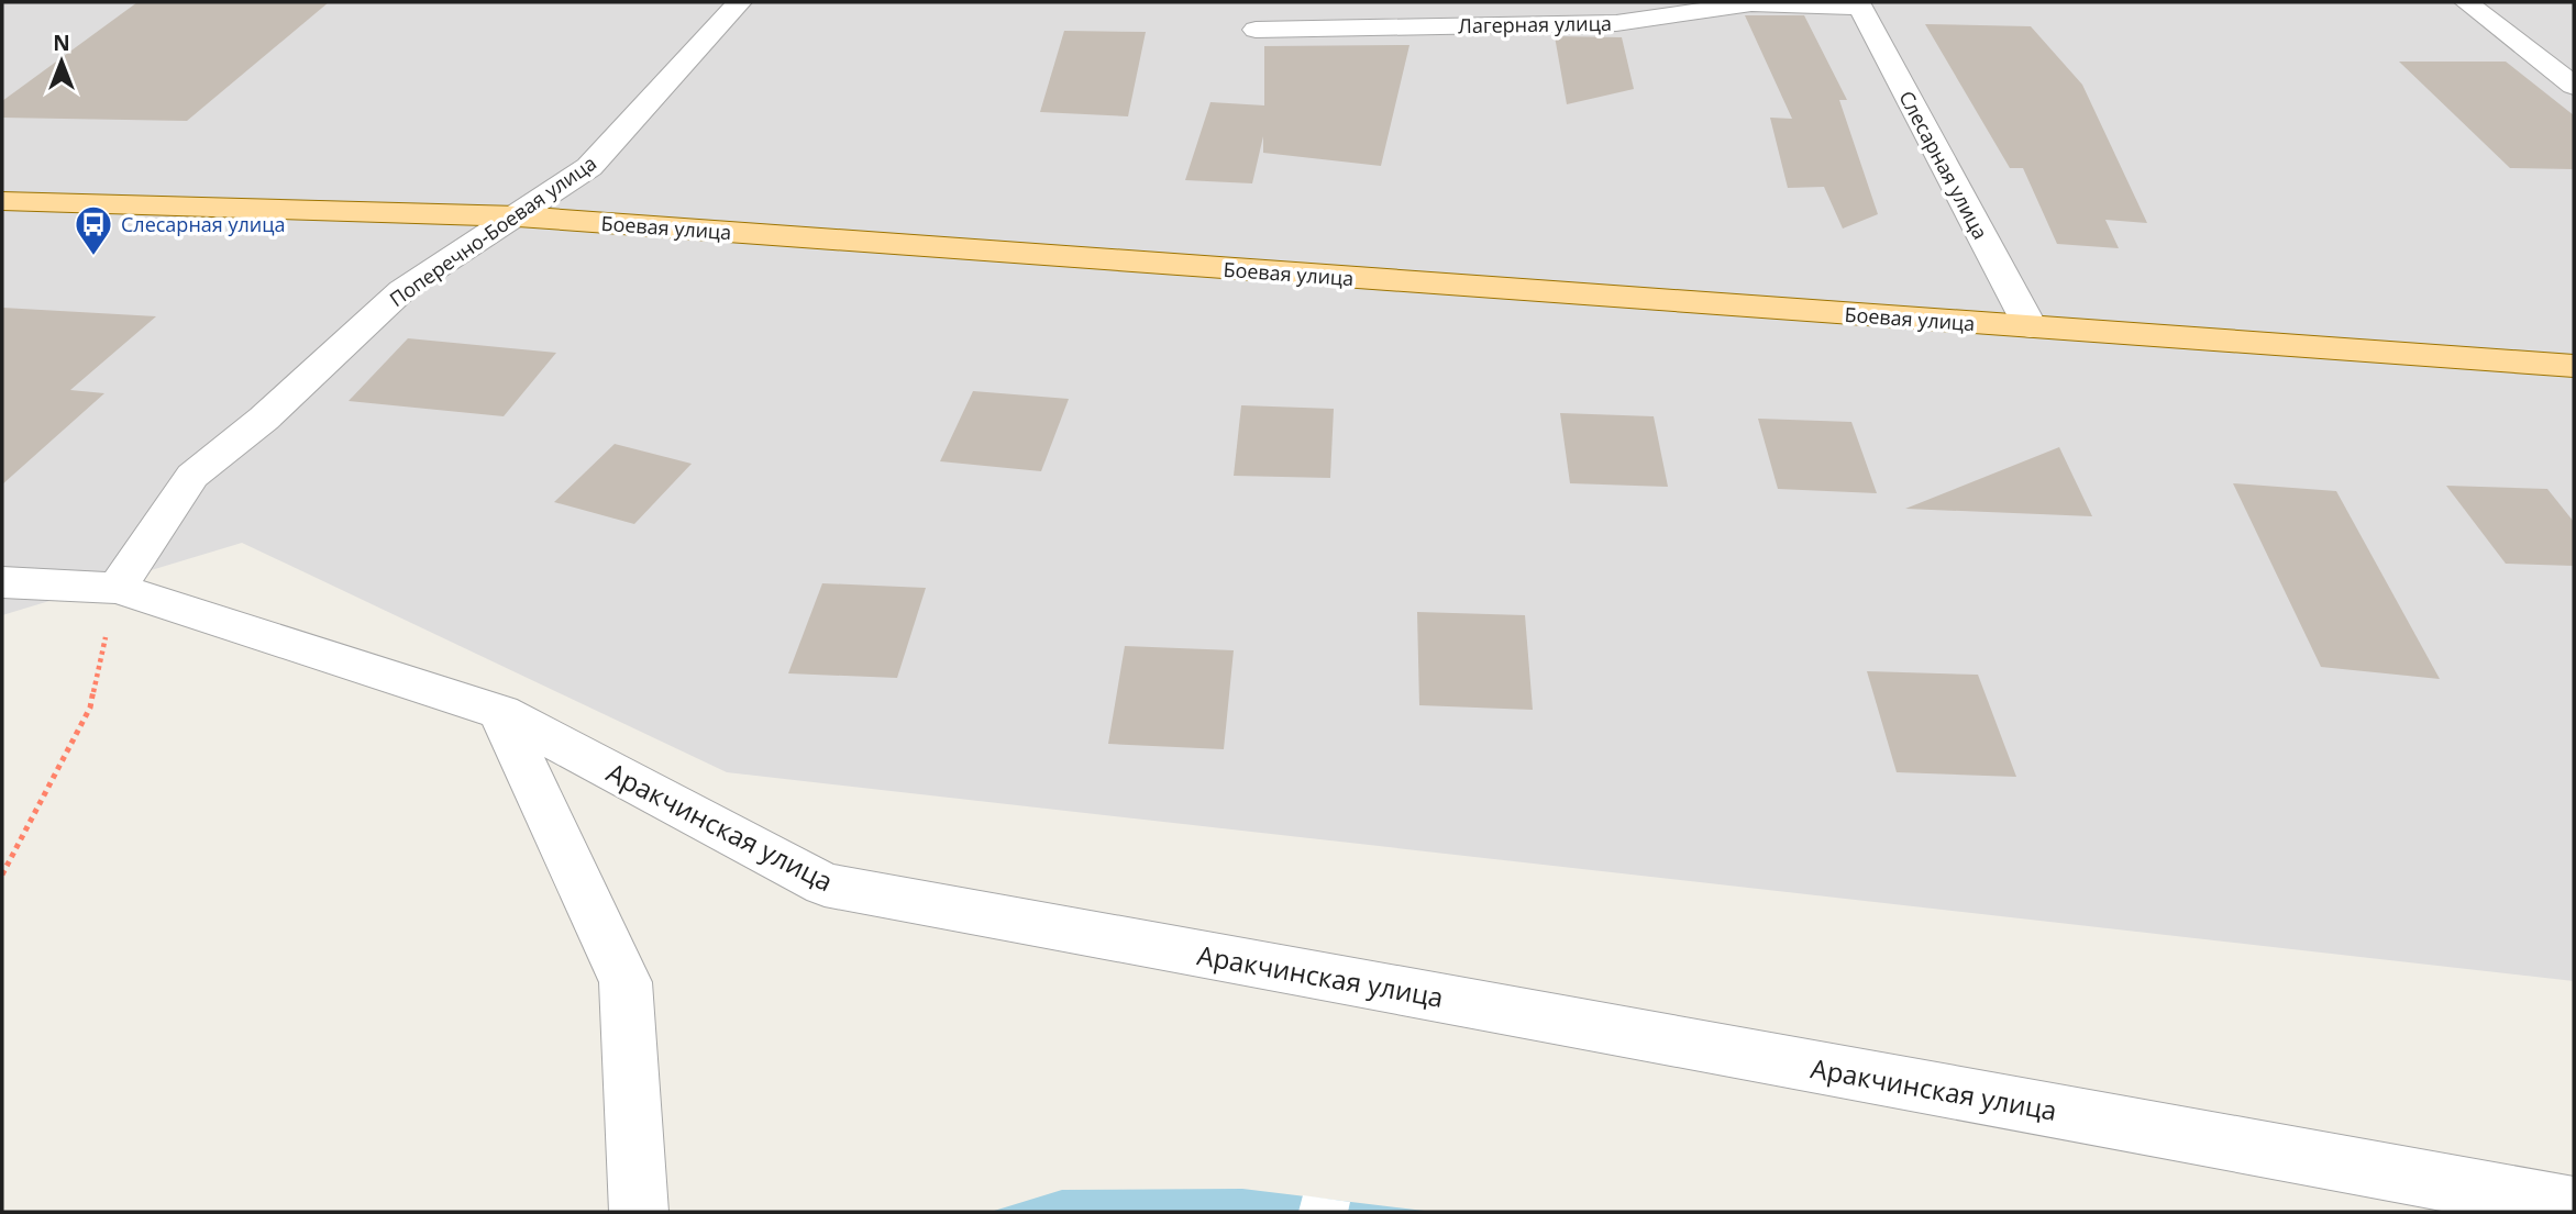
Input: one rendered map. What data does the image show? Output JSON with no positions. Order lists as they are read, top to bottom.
{
  "streets": {
    "main road": ["Боевая улица"],
    "street": [
      "Лагерная улица",
      "Слесарная улица",
      "Поперечно-Боевая улица",
      "Аракчинская улица"
    ]
  },
  "crossings": [
    ["Лагерная улица", "Слесарная улица"],
    ["Слесарная улица", "Боевая улица"],
    ["Боевая улица", "Поперечно-Боевая улица"],
    ["Поперечно-Боевая улица", "Аракчинская улица"]
  ],
  "places": {
    "bus stop": ["Слесарная улица"]
  },
  "north": "top"
}
